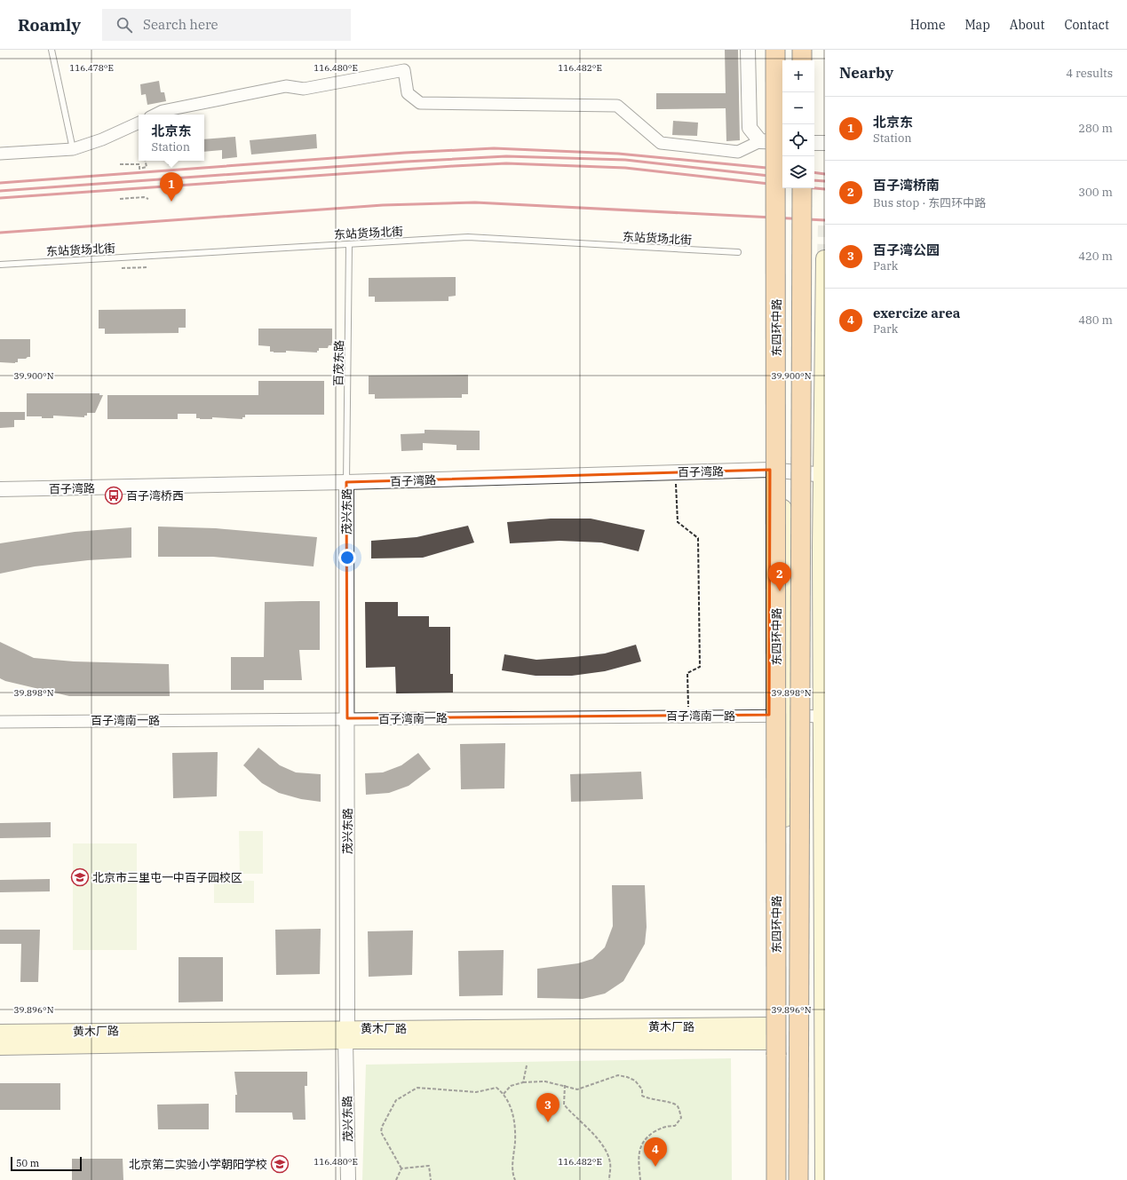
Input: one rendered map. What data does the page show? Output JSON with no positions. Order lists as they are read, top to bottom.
{
  "streets": {
    "highway": ["东四环中路"],
    "main road": ["黄木厂路"],
    "street": ["百子湾路", "茂兴东路", "百子湾南一路"],
    "lane": ["东站货场北街", "百茂东路"]
  },
  "crossings": [
    ["东站货场北街", "百茂东路"],
    ["东四环中路", "百子湾路"],
    ["东四环中路", "百子湾南一路"],
    ["百茂东路", "百子湾路"],
    ["百茂东路", "茂兴东路"],
    ["百子湾路", "茂兴东路"],
    ["茂兴东路", "百子湾南一路"],
    ["茂兴东路", "黄木厂路"]
  ],
  "places": {
    "bus stop": ["百子湾桥西"],
    "school or university": ["北京市三里屯一中百子园校区", "北京第二实验小学朝阳学校"]
  },
  "scale_bar": "50 m",
  "page": {
    "header": "Roamly",
    "search": "Search here",
    "nav": [
      "Home",
      "Map",
      "About",
      "Contact"
    ],
    "heading": ["Nearby", "4 results"],
    "map_buttons": ["+", "−"],
    "list": [
      {
        "mark": "1",
        "name": "北京东",
        "note": "Station",
        "value": "280 m"
      },
      {
        "mark": "2",
        "name": "百子湾桥南",
        "note": "Bus stop · 东四环中路",
        "value": "300 m"
      },
      {
        "mark": "3",
        "name": "百子湾公园",
        "note": "Park",
        "value": "420 m"
      },
      {
        "mark": "4",
        "name": "exercize area",
        "note": "Park",
        "value": "480 m"
      }
    ],
    "popup": ["北京东", "Station"],
    "pins": [
      "1",
      "2",
      "3",
      "4"
    ],
    "scale": "50 m"
  },
  "coordinates": [
    "116.478°E",
    "116.480°E",
    "116.482°E",
    "39.900°N",
    "39.898°N",
    "39.896°N"
  ]
}
